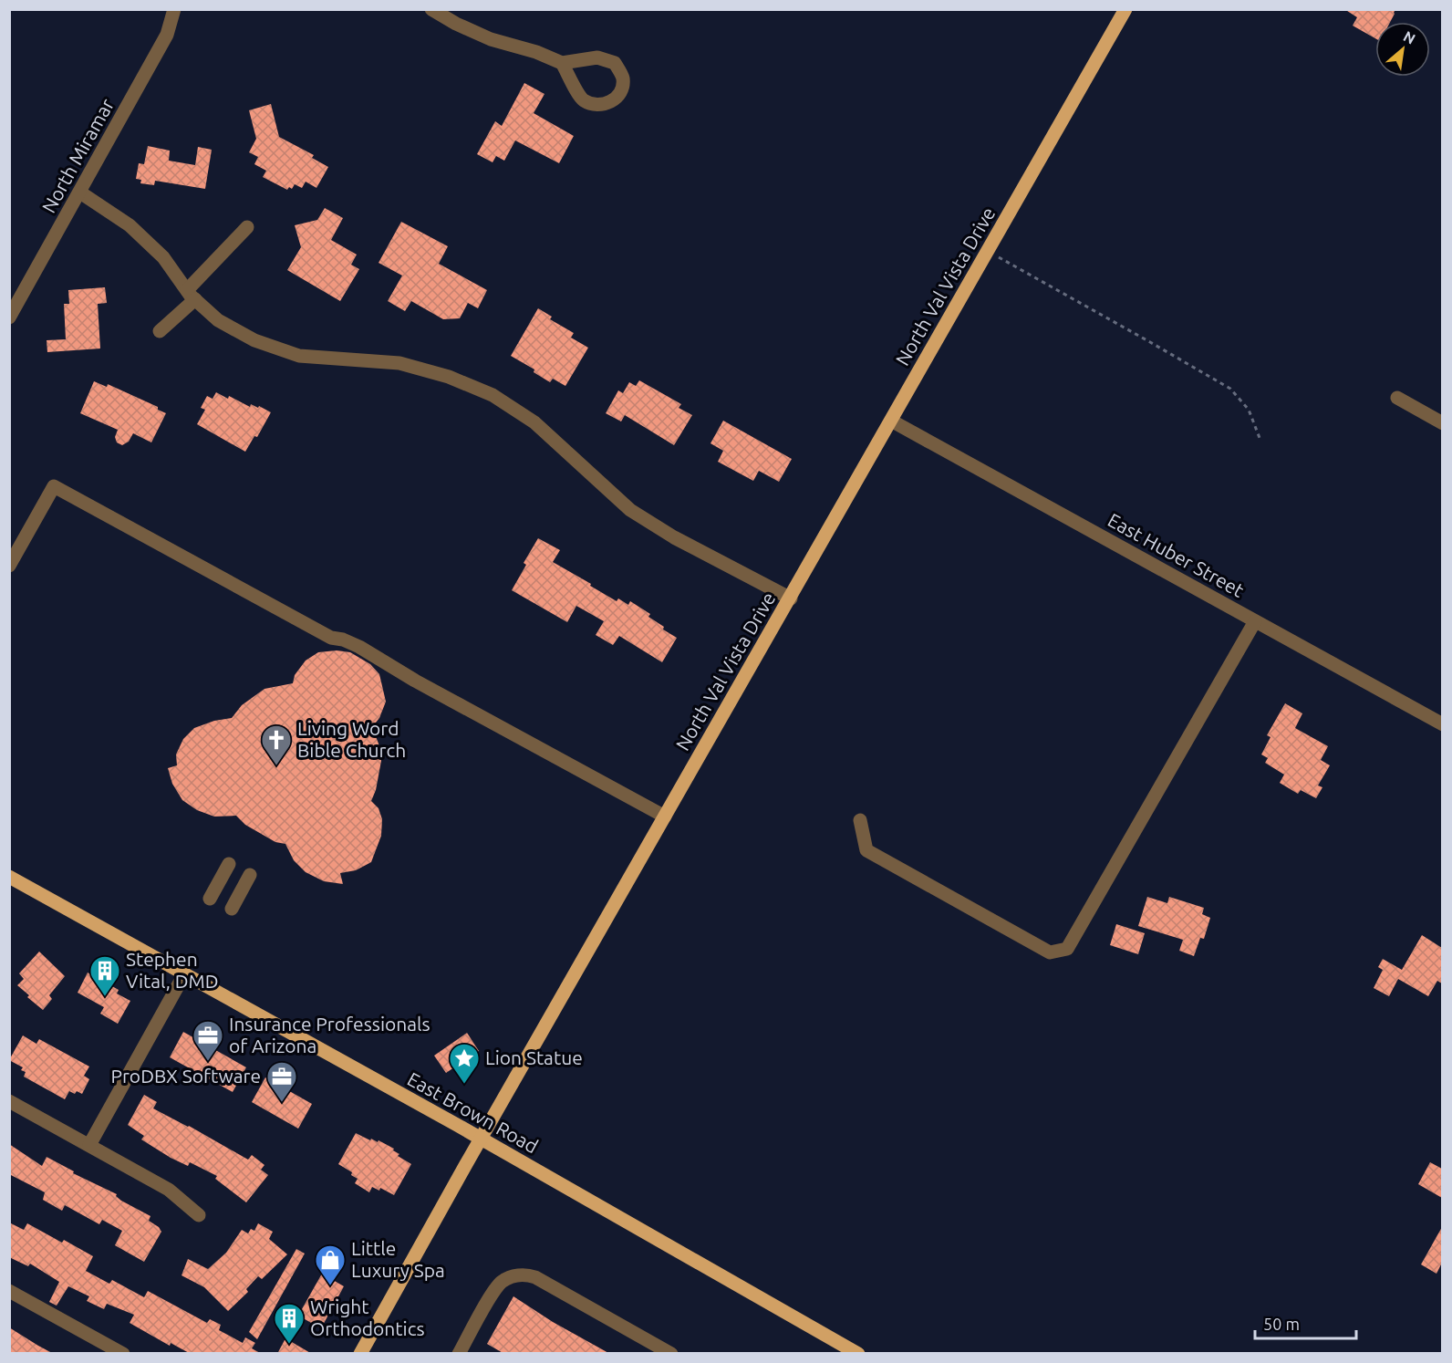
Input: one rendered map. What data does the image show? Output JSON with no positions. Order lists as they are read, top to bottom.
{
  "streets": {
    "main road": ["North Val Vista Drive", "East Brown Road"],
    "street": ["North Miramar", "East Huber Street"]
  },
  "crossings": [
    ["North Val Vista Drive", "East Huber Street"],
    ["North Val Vista Drive", "East Brown Road"]
  ],
  "places": {
    "church": ["Living Word Bible Church"],
    "building": ["Stephen Vital, DMD", "Wright Orthodontics"],
    "office": ["Insurance Professionals of Arizona", "ProDBX Software"],
    "place": ["Lion Statue"],
    "shop": ["Little Luxury Spa"]
  },
  "scale_bar": "50 m",
  "north": "top right"
}
